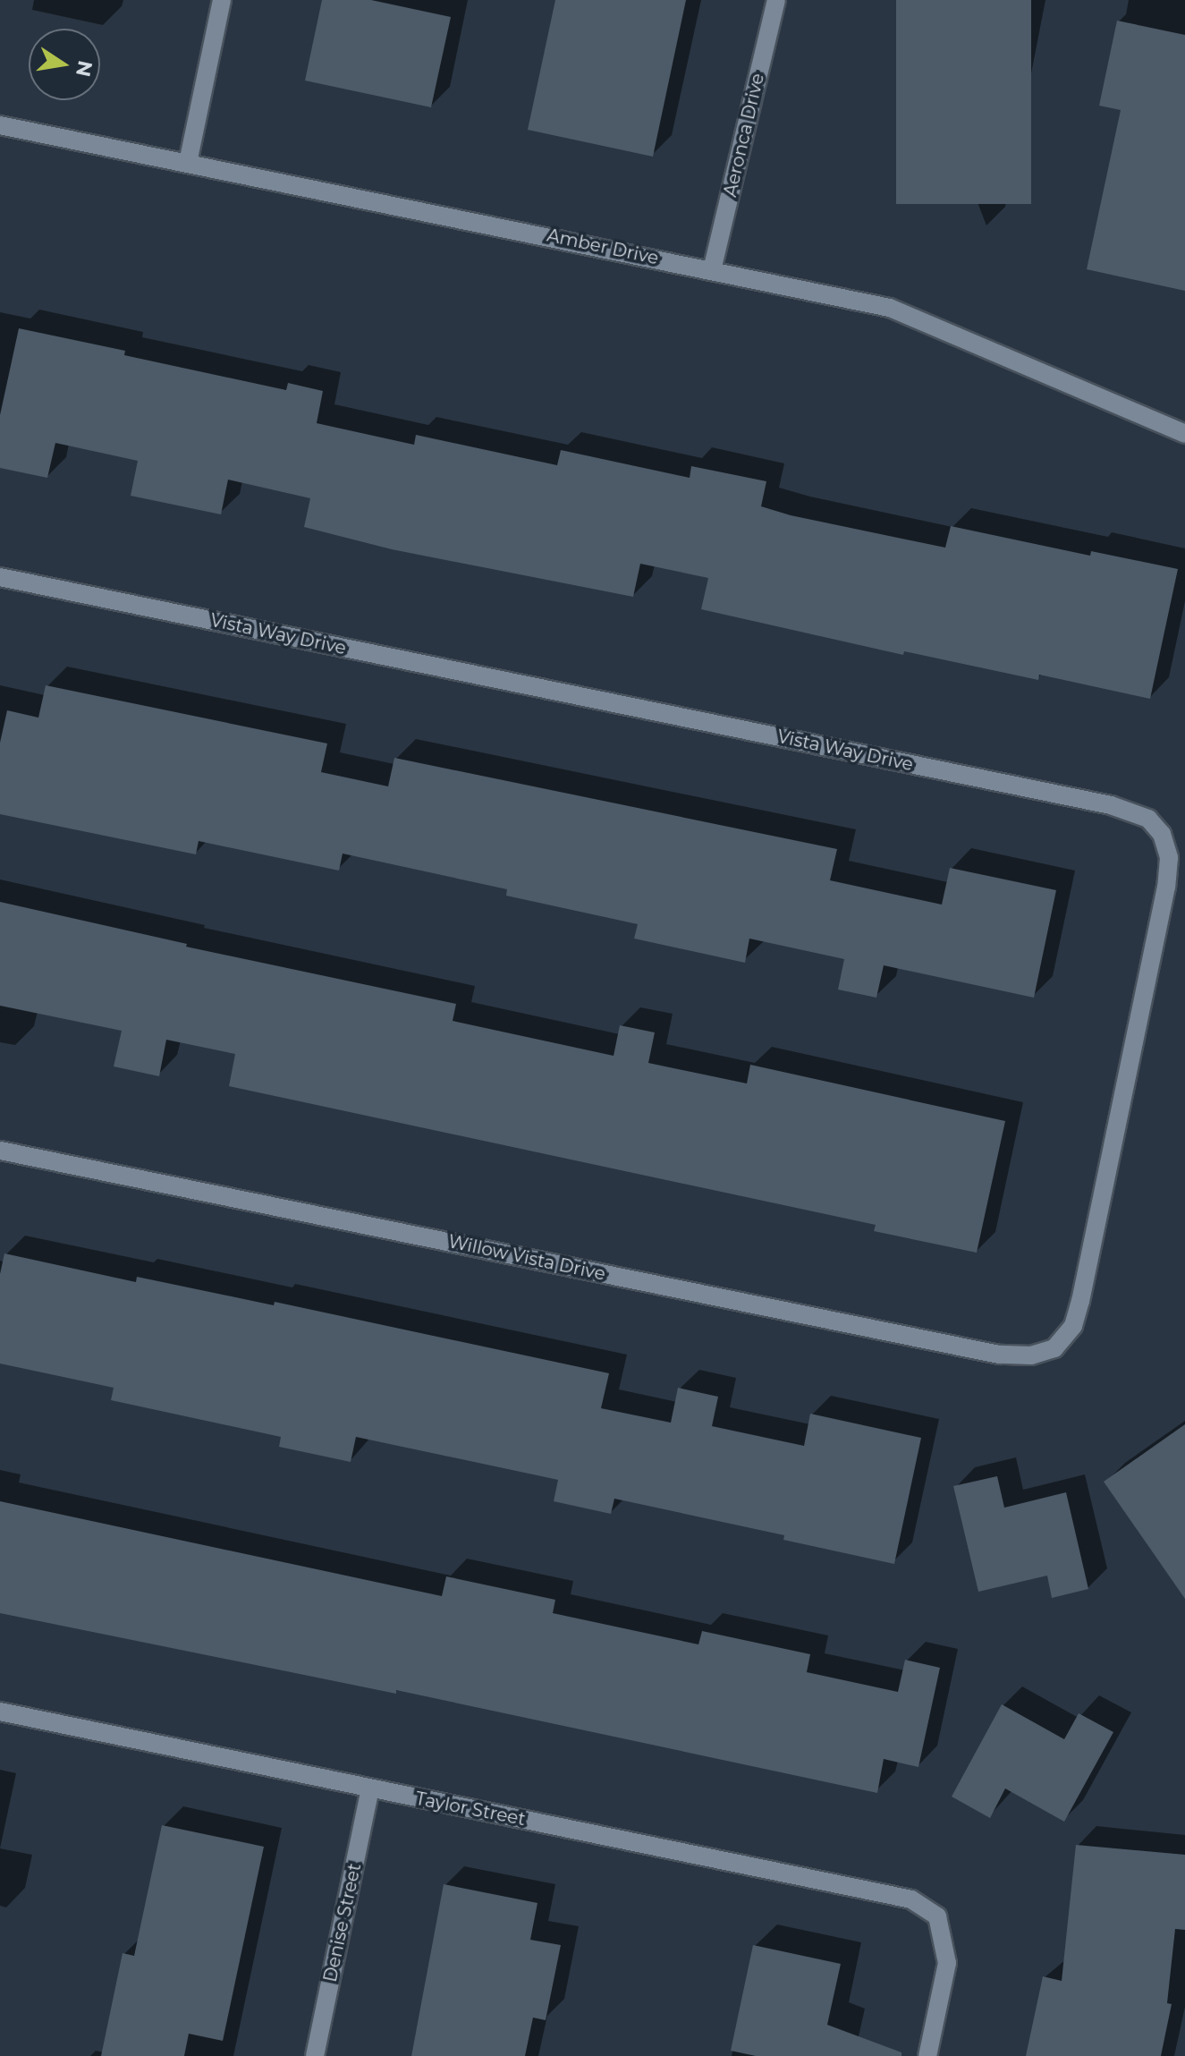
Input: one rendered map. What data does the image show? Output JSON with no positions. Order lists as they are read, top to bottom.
{
  "streets": {
    "street": [
      "Aeronca Drive",
      "Amber Drive",
      "Vista Way Drive",
      "Willow Vista Drive",
      "Taylor Street",
      "Denise Street"
    ]
  },
  "crossings": [
    ["Aeronca Drive", "Amber Drive"],
    ["Vista Way Drive", "Willow Vista Drive"],
    ["Taylor Street", "Denise Street"]
  ],
  "north": "right"
}
